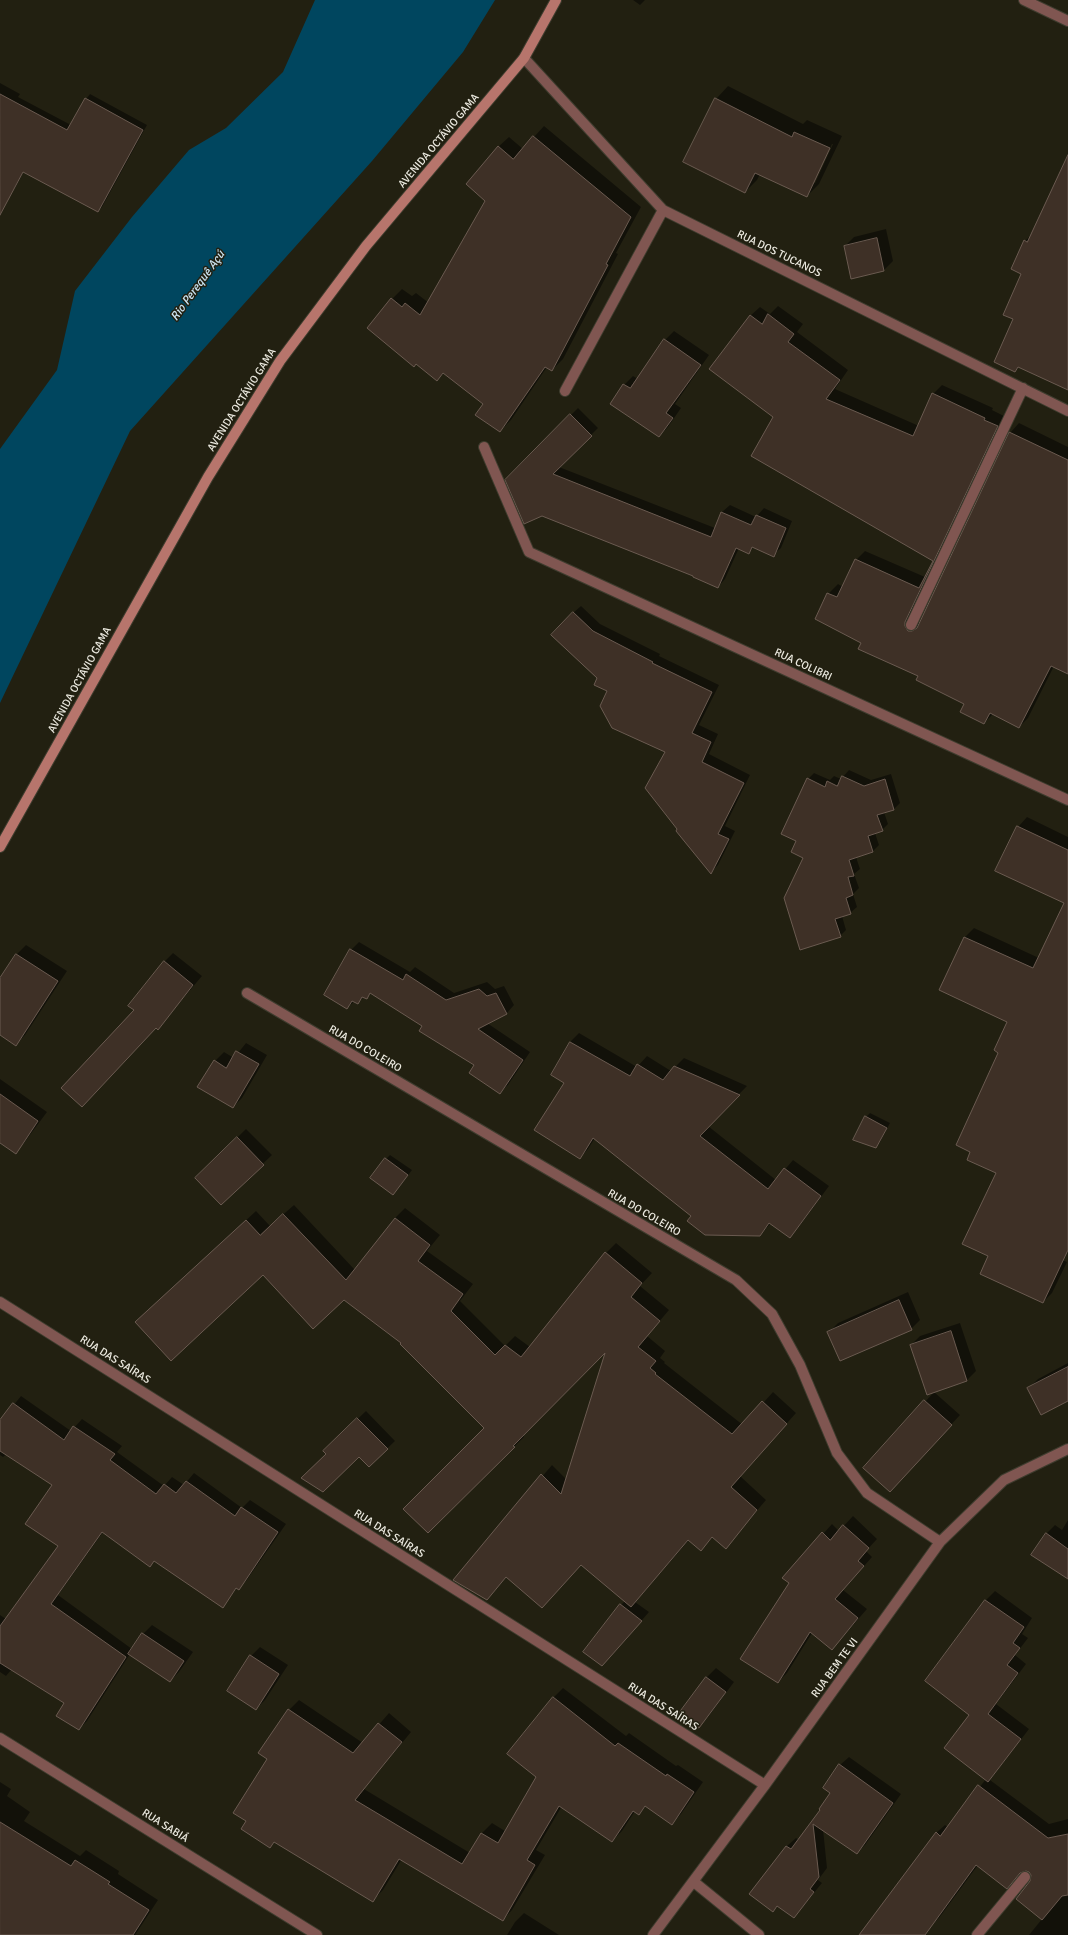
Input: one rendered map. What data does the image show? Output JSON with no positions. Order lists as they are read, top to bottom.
{
  "streets": {
    "street": [
      "AVENIDA OCTÁVIO GAMA",
      "RUA DOS TUCANOS",
      "RUA COLIBRI",
      "RUA DO COLEIRO",
      "RUA DAS SAÍRAS",
      "RUA BEM TE VI",
      "RUA SABIÁ"
    ]
  },
  "crossings": [
    ["AVENIDA OCTÁVIO GAMA", "RUA DOS TUCANOS"],
    ["RUA DO COLEIRO", "RUA BEM TE VI"],
    ["RUA DAS SAÍRAS", "RUA BEM TE VI"]
  ],
  "water": ["Rio Perequê Açú"]
}
